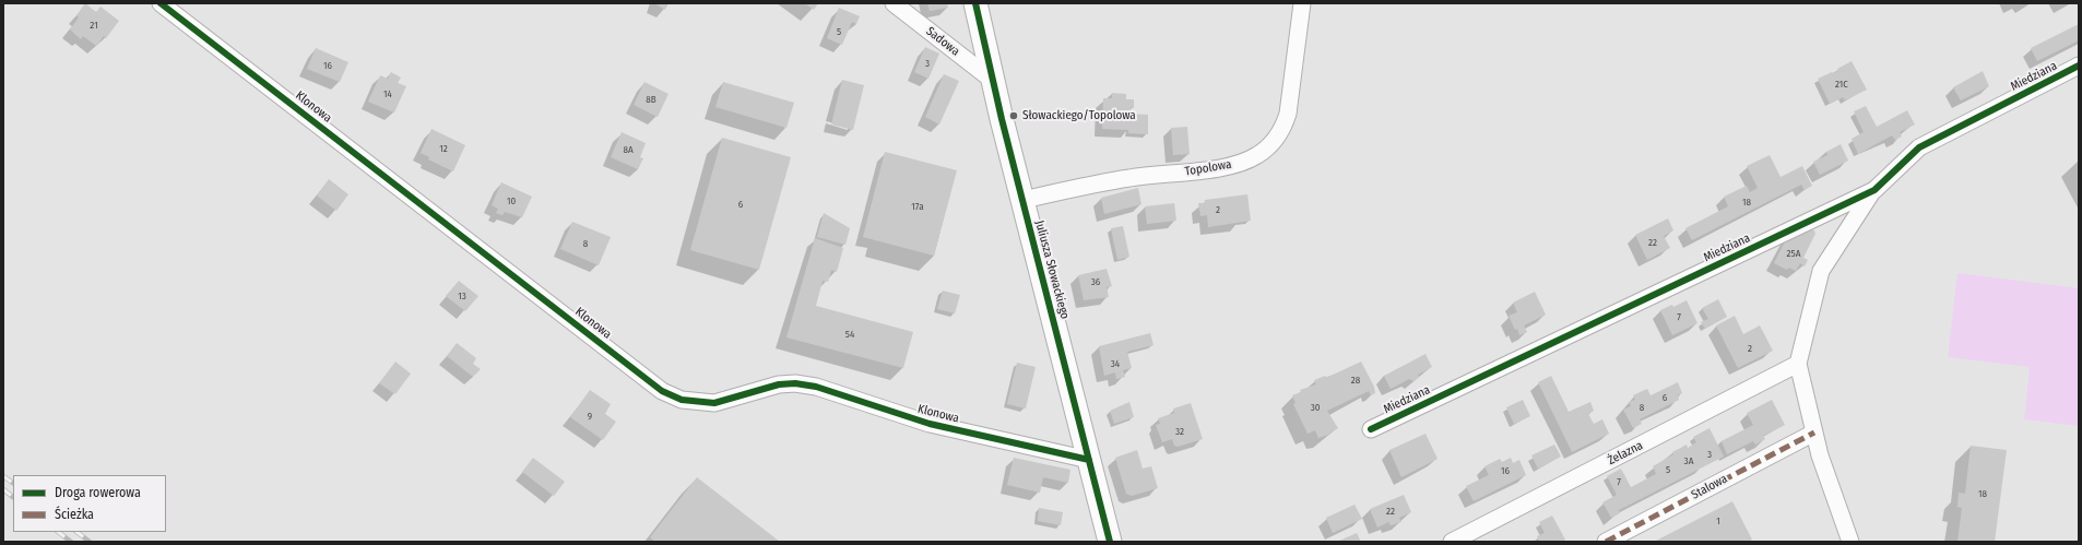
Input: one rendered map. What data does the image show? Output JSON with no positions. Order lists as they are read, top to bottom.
{
  "streets": {
    "street": [
      "Sadowa",
      "Miedziana",
      "Klonowa",
      "Topolowa",
      "Juliusza Słowackiego",
      "Żelazna",
      "Stalowa"
    ]
  },
  "crossings": [
    ["Sadowa", "Juliusza Słowackiego"],
    ["Klonowa", "Juliusza Słowackiego"],
    ["Topolowa", "Juliusza Słowackiego"]
  ],
  "places": ["Słowackiego/Topolowa"],
  "house_numbers": [
    "21",
    "5",
    "3",
    "16",
    "21C",
    "14",
    "8B",
    "12",
    "8A",
    "10",
    "18",
    "6",
    "17a",
    "2",
    "22",
    "8",
    "25A",
    "36",
    "13",
    "7",
    "54",
    "2",
    "34",
    "28",
    "6",
    "30",
    "8",
    "9",
    "32",
    "3",
    "3A",
    "5",
    "16",
    "7",
    "18",
    "22",
    "1"
  ],
  "legend": ["Droga rowerowa", "Ścieżka"]
}
